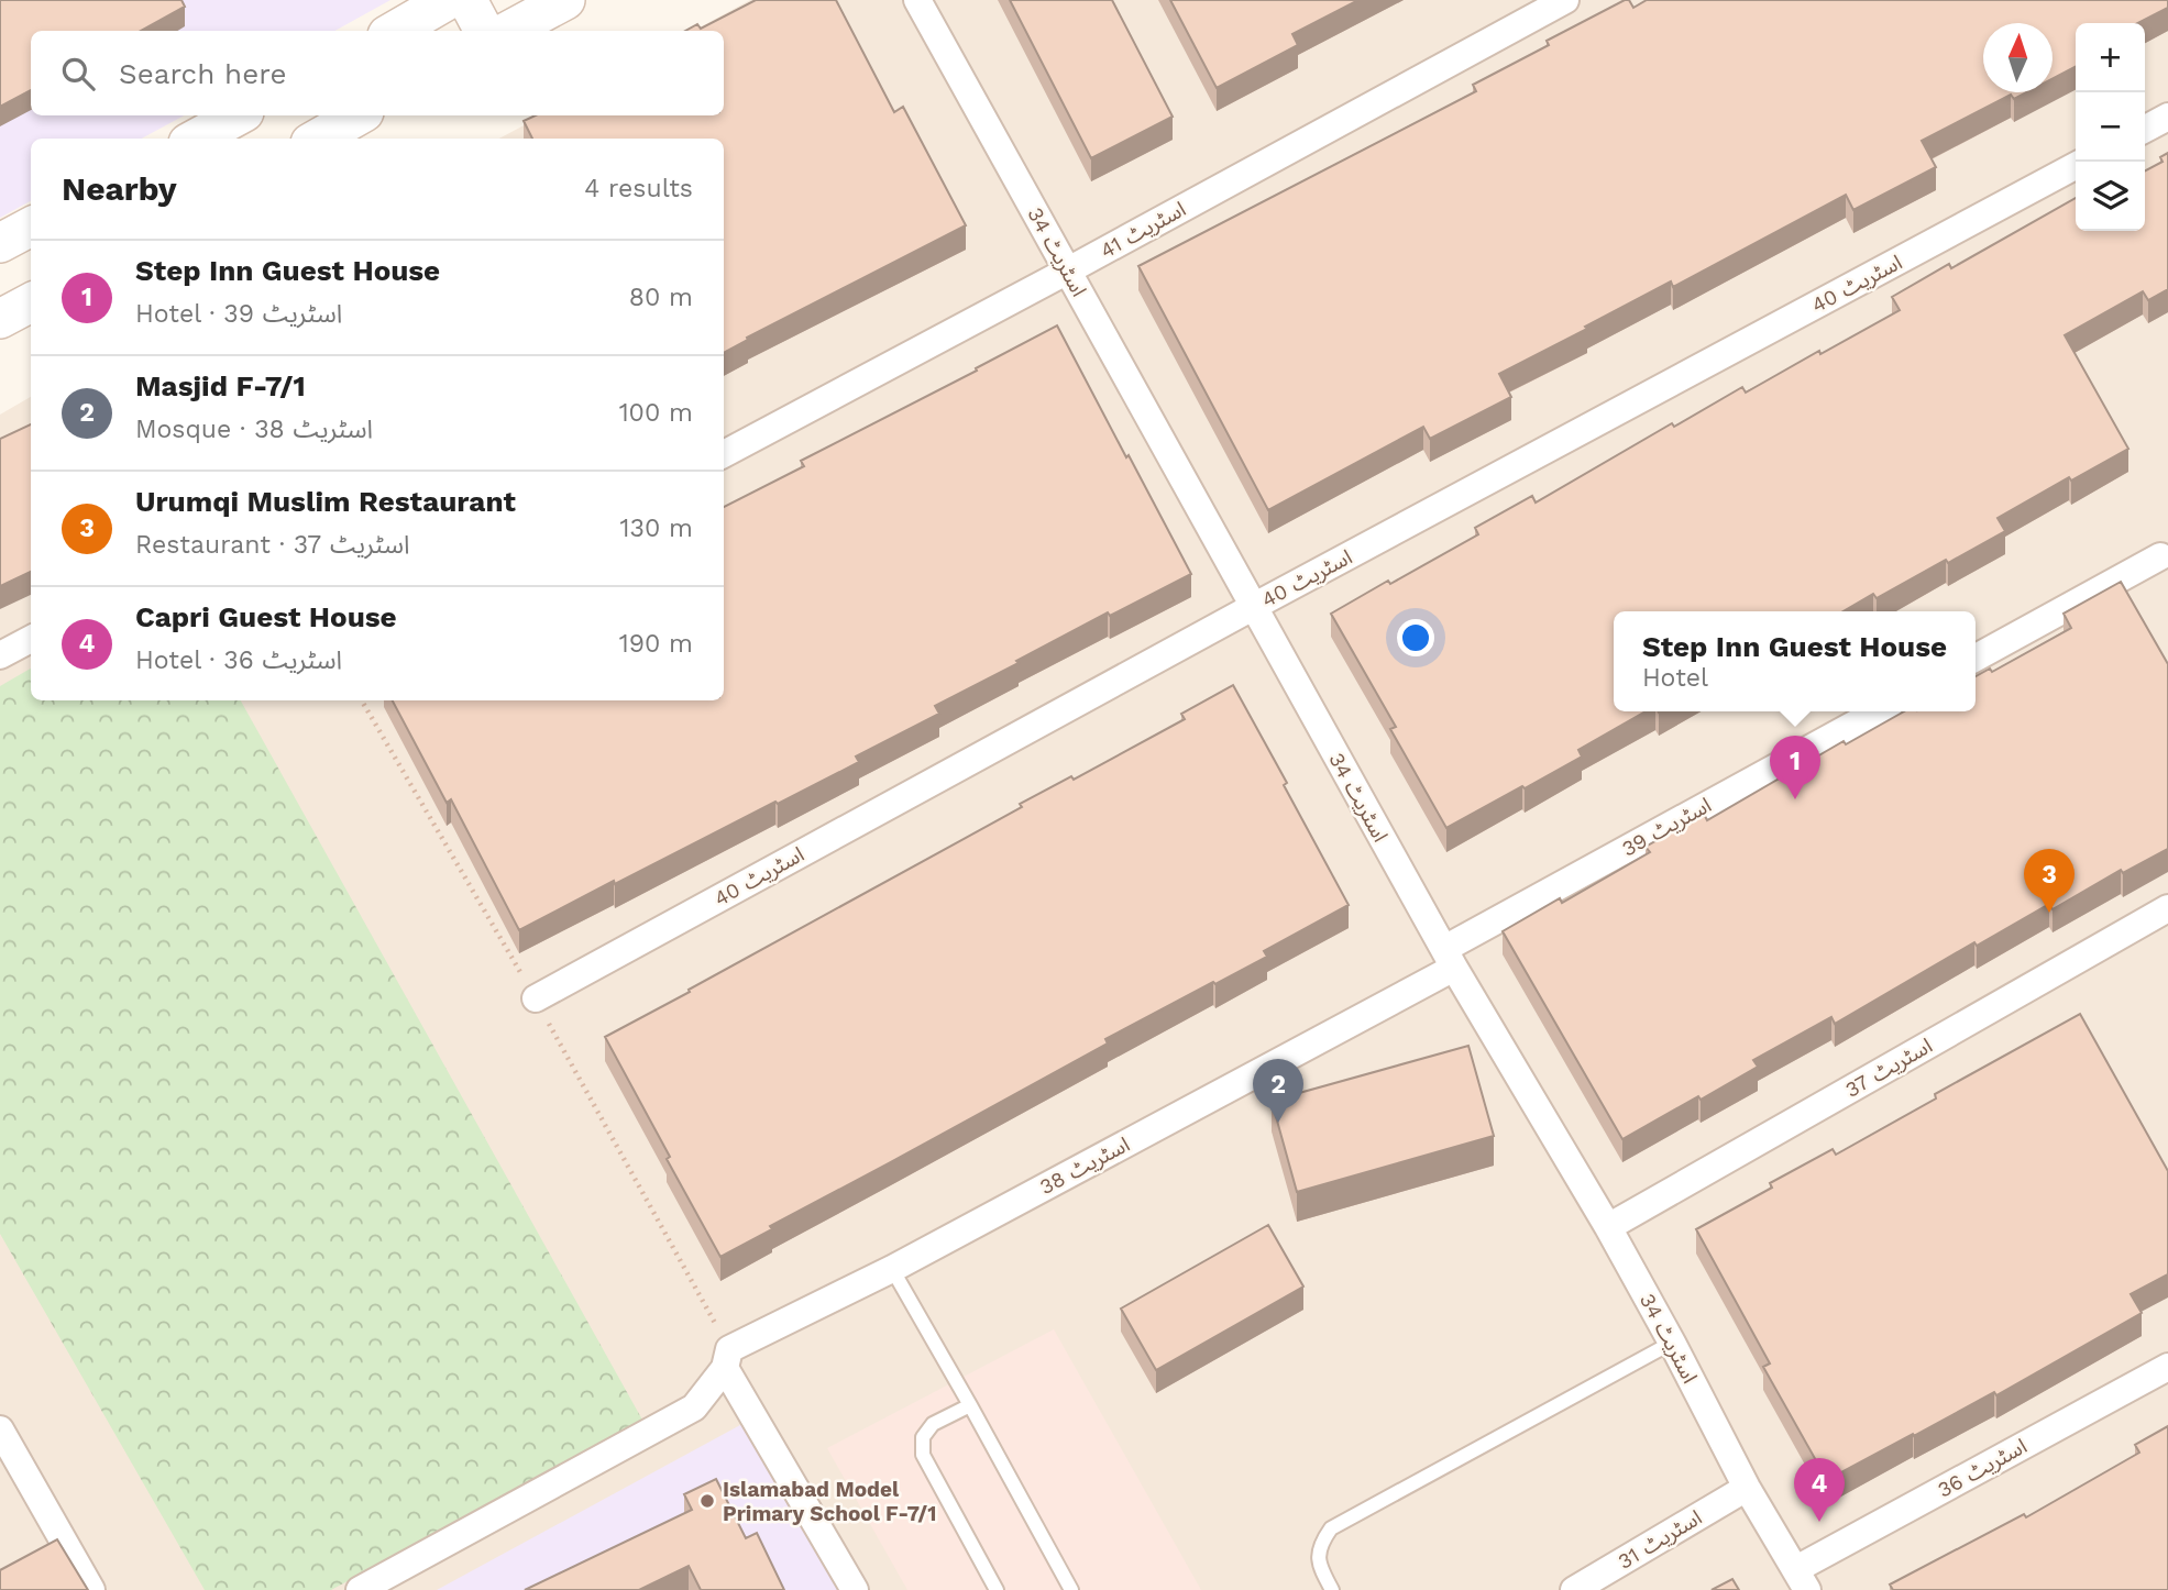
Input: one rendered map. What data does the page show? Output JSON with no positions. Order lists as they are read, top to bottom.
{
  "streets": {
    "street": [
      "اسٹریٹ 41",
      "اسٹریٹ 34",
      "اسٹریٹ 40",
      "اسٹریٹ 39",
      "اسٹریٹ 37",
      "اسٹریٹ 38",
      "اسٹریٹ 36",
      "اسٹریٹ 31"
    ]
  },
  "crossings": [
    ["اسٹریٹ 41", "اسٹریٹ 34"],
    ["اسٹریٹ 34", "اسٹریٹ 40"],
    ["اسٹریٹ 34", "اسٹریٹ 39"],
    ["اسٹریٹ 34", "اسٹریٹ 37"],
    ["اسٹریٹ 34", "اسٹریٹ 38"],
    ["اسٹریٹ 34", "اسٹریٹ 36"],
    ["اسٹریٹ 34", "اسٹریٹ 31"],
    ["اسٹریٹ 39", "اسٹریٹ 38"]
  ],
  "places": ["Islamabad Model Primary School F-7/1"],
  "north": "top",
  "page": {
    "map_buttons": ["+", "−"],
    "search": "Search here",
    "heading": ["Nearby", "4 results"],
    "list": [
      {
        "mark": "1",
        "name": "Step Inn Guest House",
        "note": "Hotel · اسٹریٹ 39",
        "value": "80 m"
      },
      {
        "mark": "2",
        "name": "Masjid F-7/1",
        "note": "Mosque · اسٹریٹ 38",
        "value": "100 m"
      },
      {
        "mark": "3",
        "name": "Urumqi Muslim Restaurant",
        "note": "Restaurant · اسٹریٹ 37",
        "value": "130 m"
      },
      {
        "mark": "4",
        "name": "Capri Guest House",
        "note": "Hotel · اسٹریٹ 36",
        "value": "190 m"
      }
    ],
    "popup": ["Step Inn Guest House", "Hotel"],
    "pins": [
      "1",
      "3",
      "2",
      "4"
    ]
  }
}
